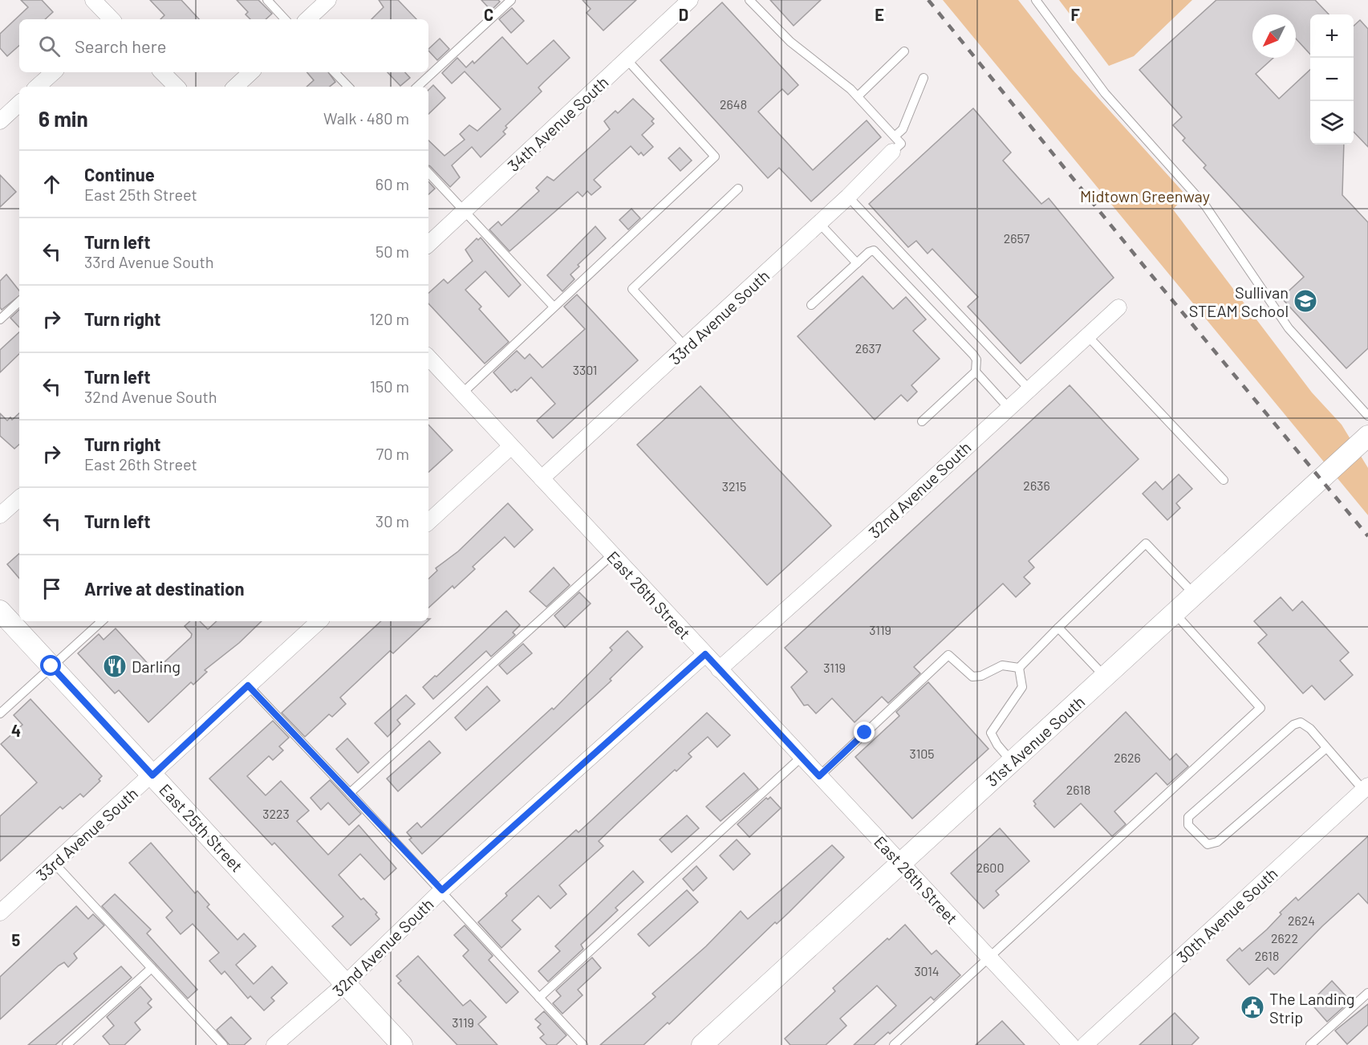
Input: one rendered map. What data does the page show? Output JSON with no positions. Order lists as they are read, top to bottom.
{
  "streets": {
    "street": [
      "34th Avenue South",
      "33rd Avenue South",
      "32nd Avenue South",
      "East 26th Street",
      "31st Avenue South",
      "East 25th Street",
      "30th Avenue South"
    ]
  },
  "crossings": [
    ["33rd Avenue South", "East 26th Street"],
    ["33rd Avenue South", "East 25th Street"],
    ["32nd Avenue South", "East 26th Street"],
    ["32nd Avenue South", "East 25th Street"],
    ["East 26th Street", "31st Avenue South"]
  ],
  "parks": ["Midtown Greenway"],
  "places": {
    "school or university": ["Sullivan STEAM School"],
    "restaurant": ["Darling"],
    "public building": ["The Landing Strip"]
  },
  "house_numbers": [
    "2648",
    "2657",
    "2637",
    "3301",
    "2636",
    "3215",
    "3119",
    "3119",
    "3105",
    "2626",
    "2618",
    "3223",
    "2600",
    "2624",
    "2622",
    "2618",
    "3014",
    "3119"
  ],
  "north": "bottom left",
  "page": {
    "map_buttons": ["+", "−"],
    "search": "Search here",
    "heading": ["6 min", "Walk · 480 m"],
    "list": [
      ["Continue", "East 25th Street", "60 m"],
      ["Turn left", "33rd Avenue South", "50 m"],
      ["Turn right", "120 m"],
      ["Turn left", "32nd Avenue South", "150 m"],
      ["Turn right", "East 26th Street", "70 m"],
      ["Turn left", "30 m"],
      "Arrive at destination"
    ]
  },
  "grid": {
    "columns": [
      "C",
      "D",
      "E",
      "F"
    ],
    "rows": ["4", "5"]
  }
}
